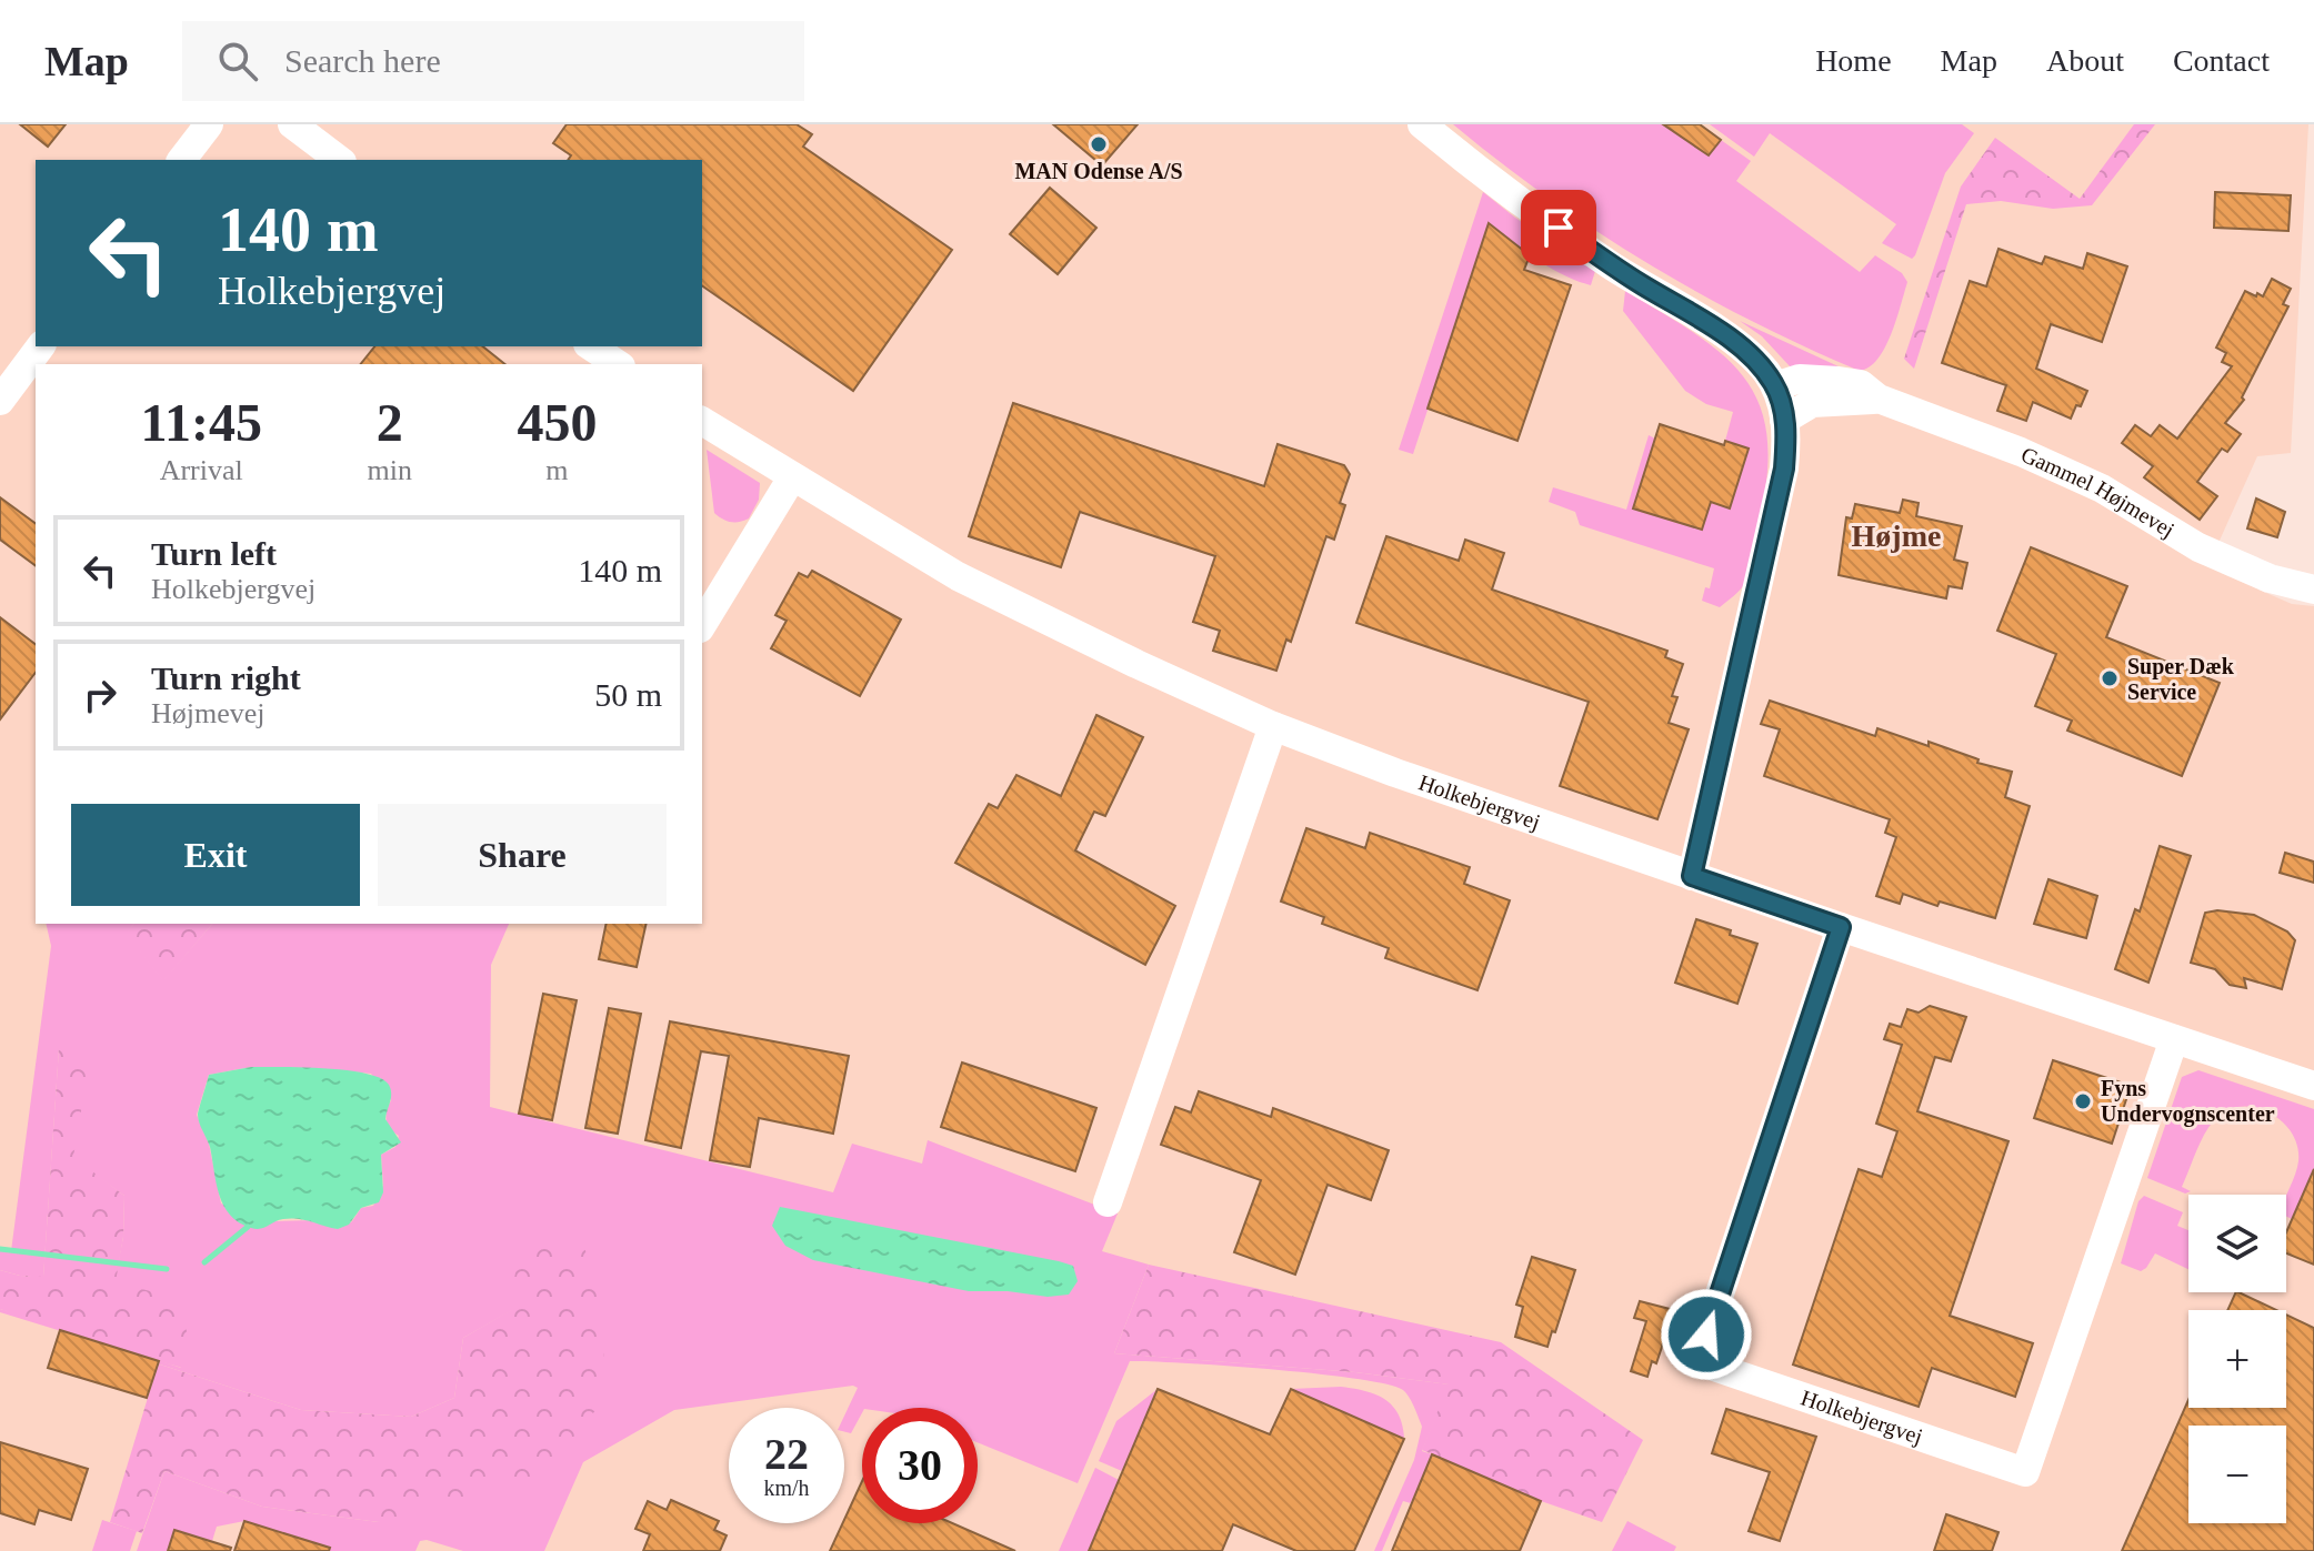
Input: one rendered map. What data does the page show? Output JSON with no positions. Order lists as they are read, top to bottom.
{
  "streets": {
    "street": ["Gammel Højmevej", "Holkebjergvej"]
  },
  "districts": ["Højme"],
  "places": ["MAN Odense A/S", "Super Dæk Service", "Fyns Undervognscenter"],
  "page": {
    "header": "Map",
    "search": "Search here",
    "nav": [
      "Home",
      "Map",
      "About",
      "Contact"
    ],
    "turn": ["140 m", "Holkebjergvej"],
    "eta": [
      "11:45",
      "Arrival",
      "2",
      "min",
      "450",
      "m"
    ],
    "list": [
      {
        "name": "Turn left",
        "note": "Holkebjergvej",
        "value": "140 m"
      },
      {
        "name": "Turn right",
        "note": "Højmevej",
        "value": "50 m"
      }
    ],
    "buttons": ["Exit", "Share"],
    "map_buttons": ["+", "−"],
    "speed": "22 km/h",
    "limit": "30"
  }
}
